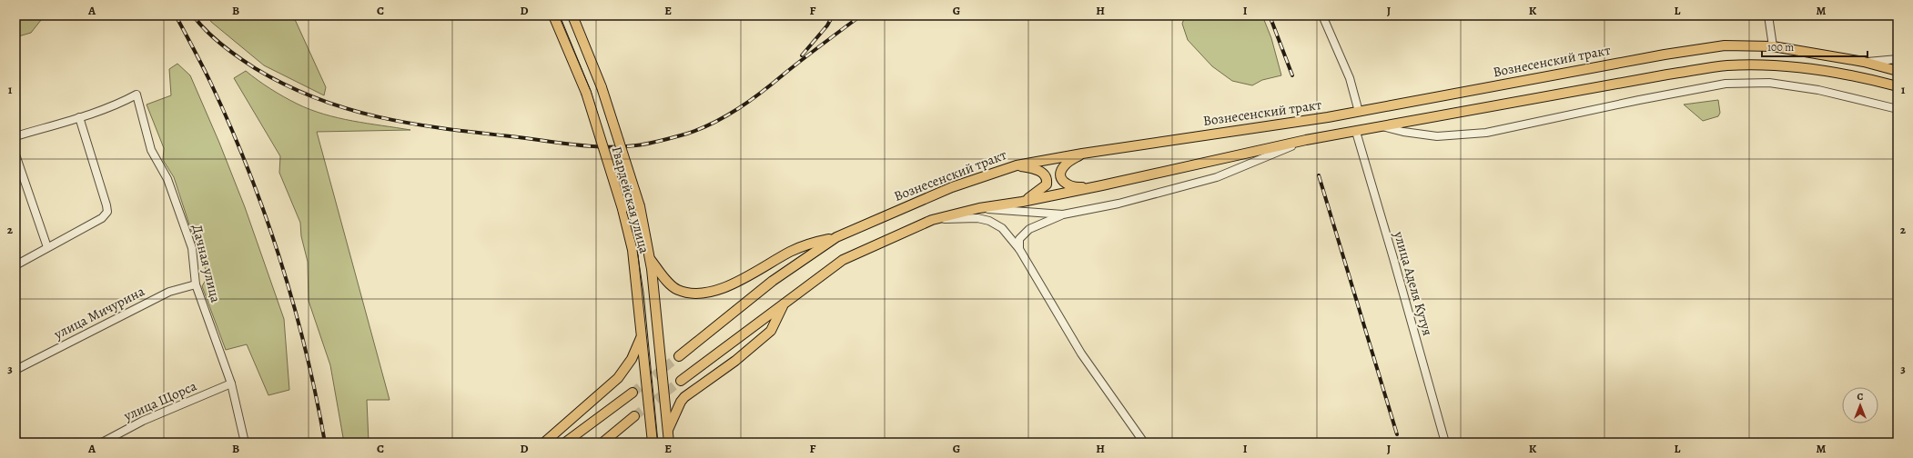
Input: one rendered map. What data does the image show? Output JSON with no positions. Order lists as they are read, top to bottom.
{
  "streets": {
    "main road": ["Вознесенский тракт", "Гвардейская улица"],
    "street": [
      "Дачная улица",
      "улица Аделя Кутуя",
      "улица Мичурина",
      "улица Щорса"
    ]
  },
  "crossings": [
    ["Дачная улица", "улица Мичурина"],
    ["Дачная улица", "улица Щорса"]
  ],
  "scale_bar": "100 m",
  "north": "top",
  "grid": {
    "columns": [
      "A",
      "B",
      "C",
      "D",
      "E",
      "F",
      "G",
      "H",
      "I",
      "J",
      "K",
      "L",
      "M"
    ],
    "rows": ["1", "2", "3"]
  }
}
